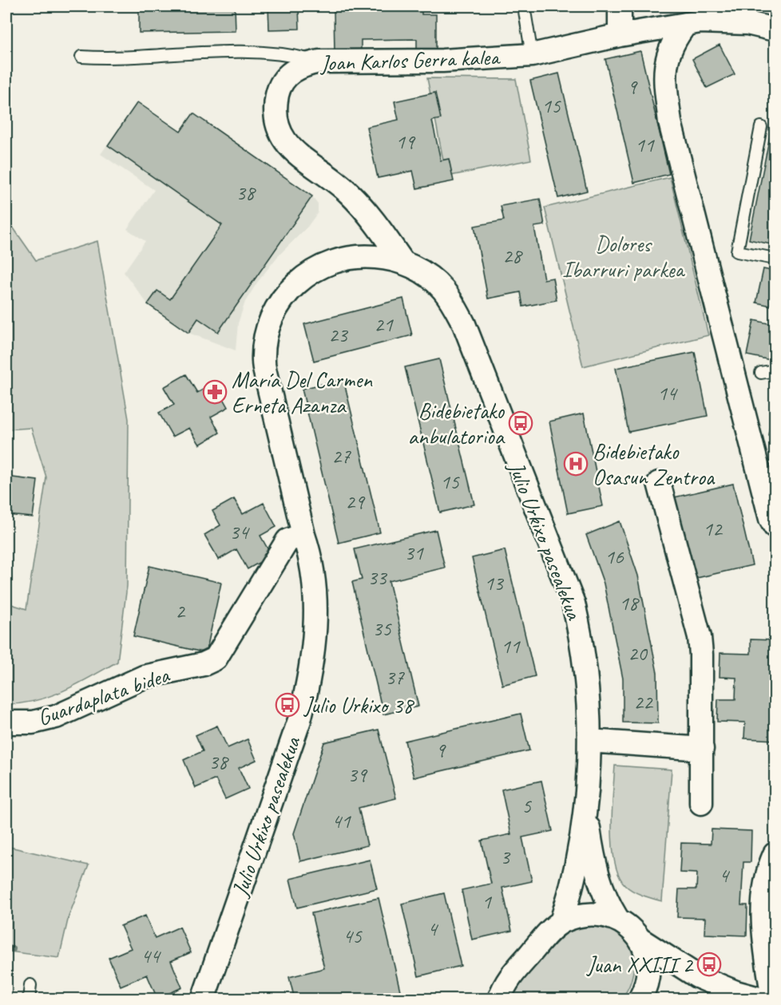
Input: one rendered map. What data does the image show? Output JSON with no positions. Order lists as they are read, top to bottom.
{
  "streets": {
    "street": ["Joan Karlos Gerra kalea", "Julio Urkixo pasealekua", "Guardaplata bidea"]
  },
  "crossings": [
    ["Joan Karlos Gerra kalea", "Julio Urkixo pasealekua"],
    ["Julio Urkixo pasealekua", "Guardaplata bidea"]
  ],
  "parks": ["Dolores Ibarruri parkea"],
  "places": {
    "pharmacy": ["María Del Carmen Erneta Azanza"],
    "bus stop": ["Bidebietako anbulatorioa", "Julio Urkixo 38", "Juan XXIII 2"],
    "hospital": ["Bidebietako Osasun Zentroa"]
  },
  "house_numbers": [
    "9",
    "15",
    "19",
    "11",
    "38",
    "28",
    "21",
    "23",
    "14",
    "27",
    "15",
    "29",
    "12",
    "34",
    "31",
    "16",
    "33",
    "13",
    "18",
    "2",
    "35",
    "11",
    "20",
    "37",
    "22",
    "9",
    "38",
    "39",
    "5",
    "41",
    "3",
    "4",
    "1",
    "4",
    "45",
    "44"
  ]
}
